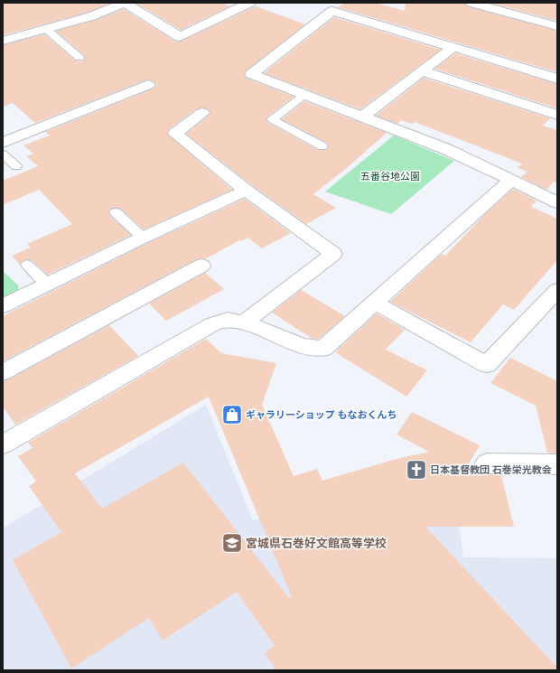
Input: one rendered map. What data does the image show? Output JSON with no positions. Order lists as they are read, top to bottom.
{
  "parks": ["五番谷地公園"],
  "places": {
    "shop": ["ギャラリーショップ もなおくんち"],
    "church": ["日本基督教団 石巻栄光教会"],
    "school or university": ["宮城県石巻好文館高等学校"]
  }
}
